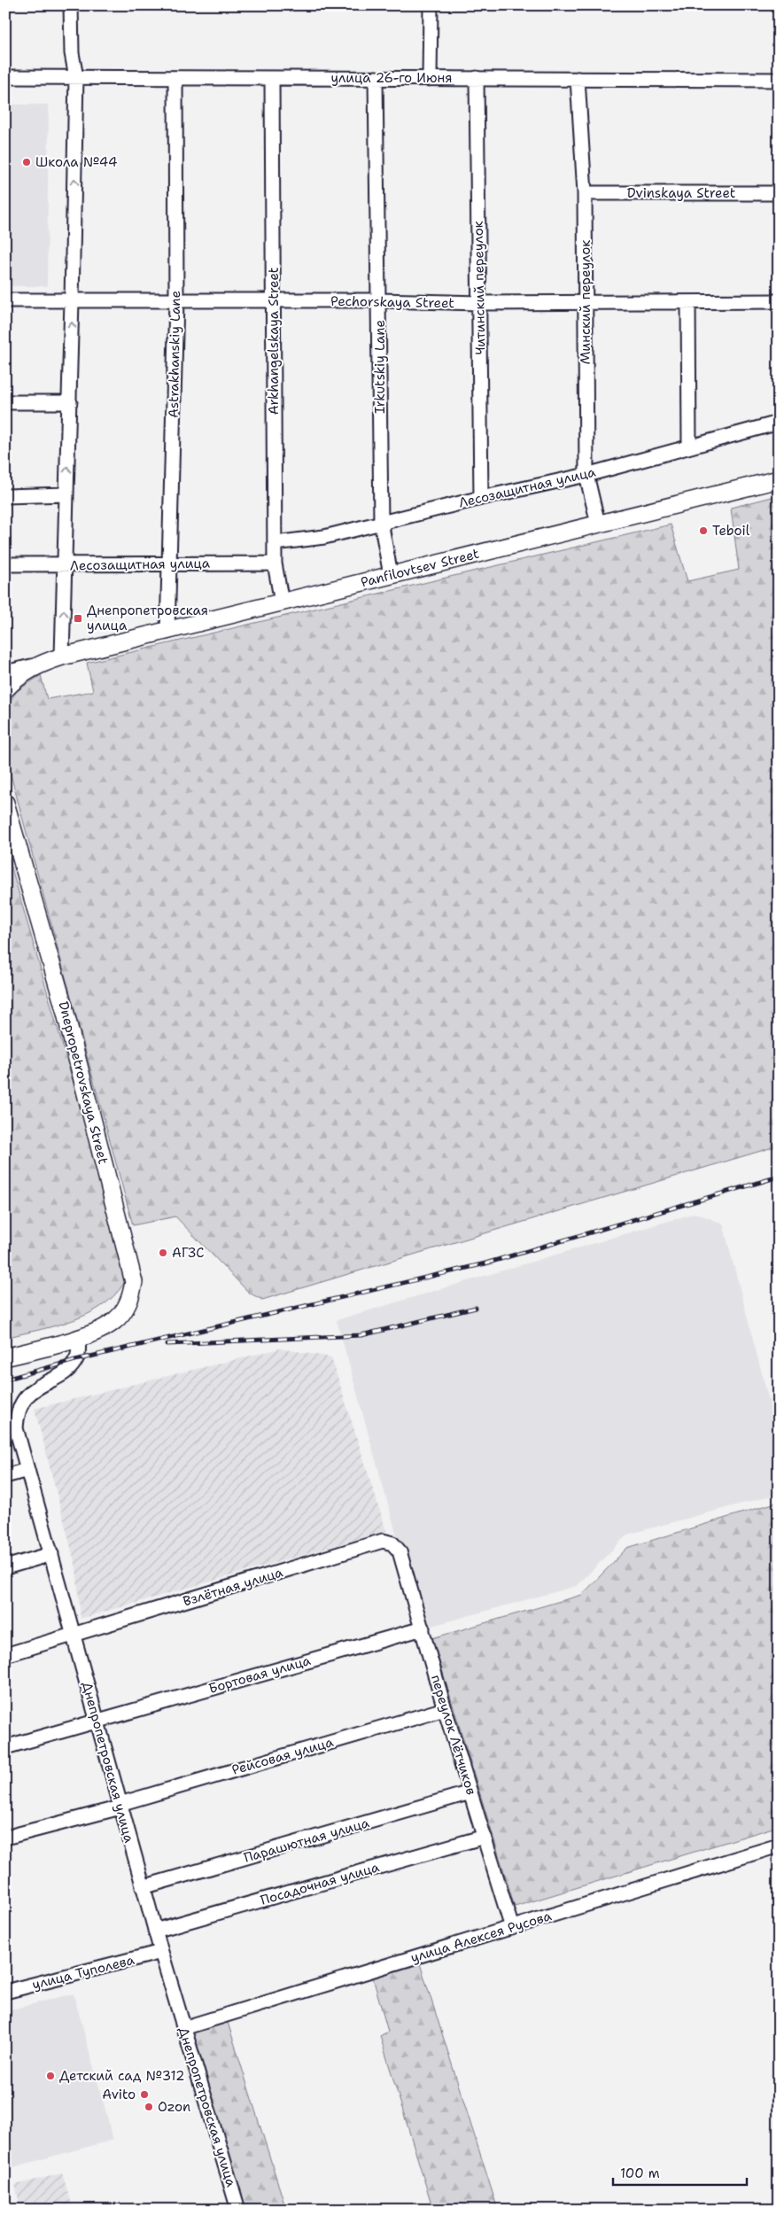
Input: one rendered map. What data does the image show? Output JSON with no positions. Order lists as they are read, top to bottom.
{
  "streets": {
    "main road": ["Panfilovtsev Street", "Dnepropetrovskaya Street"],
    "street": [
      "улица 26-го Июня",
      "Dvinskaya Street",
      "Читинский переулок",
      "Pechorskaya Street",
      "Минский переулок",
      "Arkhangelskaya Street",
      "Astrakhanskiy Lane",
      "Irkutskiy Lane",
      "Лесозащитная улица",
      "Взлётная улица",
      "Бортовая улица",
      "переулок Лётчиков",
      "Рейсовая улица",
      "Днепропетровская улица",
      "Парашютная улица",
      "Посадочная улица",
      "улица Алексея Русова",
      "улица Туполева"
    ]
  },
  "crossings": [
    ["улица 26-го Июня", "Читинский переулок"],
    ["улица 26-го Июня", "Минский переулок"],
    ["улица 26-го Июня", "Arkhangelskaya Street"],
    ["улица 26-го Июня", "Astrakhanskiy Lane"],
    ["улица 26-го Июня", "Irkutskiy Lane"],
    ["Dvinskaya Street", "Минский переулок"],
    ["Читинский переулок", "Pechorskaya Street"],
    ["Читинский переулок", "Лесозащитная улица"],
    ["Pechorskaya Street", "Минский переулок"],
    ["Pechorskaya Street", "Arkhangelskaya Street"],
    ["Pechorskaya Street", "Astrakhanskiy Lane"],
    ["Pechorskaya Street", "Irkutskiy Lane"],
    ["Минский переулок", "Лесозащитная улица"],
    ["Минский переулок", "Panfilovtsev Street"],
    ["Arkhangelskaya Street", "Лесозащитная улица"],
    ["Arkhangelskaya Street", "Panfilovtsev Street"],
    ["Astrakhanskiy Lane", "Лесозащитная улица"],
    ["Astrakhanskiy Lane", "Panfilovtsev Street"],
    ["Irkutskiy Lane", "Лесозащитная улица"],
    ["Irkutskiy Lane", "Panfilovtsev Street"],
    ["Dnepropetrovskaya Street", "Днепропетровская улица"],
    ["Взлётная улица", "переулок Лётчиков"],
    ["Взлётная улица", "Днепропетровская улица"],
    ["Бортовая улица", "переулок Лётчиков"],
    ["Бортовая улица", "Днепропетровская улица"],
    ["переулок Лётчиков", "Рейсовая улица"],
    ["переулок Лётчиков", "Парашютная улица"],
    ["переулок Лётчиков", "Посадочная улица"],
    ["переулок Лётчиков", "улица Алексея Русова"],
    ["Рейсовая улица", "Днепропетровская улица"],
    ["Днепропетровская улица", "Парашютная улица"],
    ["Днепропетровская улица", "Посадочная улица"],
    ["Днепропетровская улица", "улица Алексея Русова"],
    ["Днепропетровская улица", "улица Туполева"]
  ],
  "places": {
    "other": [
      "Школа №44",
      "Teboil",
      "АГЗС",
      "Детский сад №312",
      "Avito",
      "Ozon"
    ],
    "transit": ["Днепропетровская улица"]
  },
  "scale_bar": "100 m"
}
